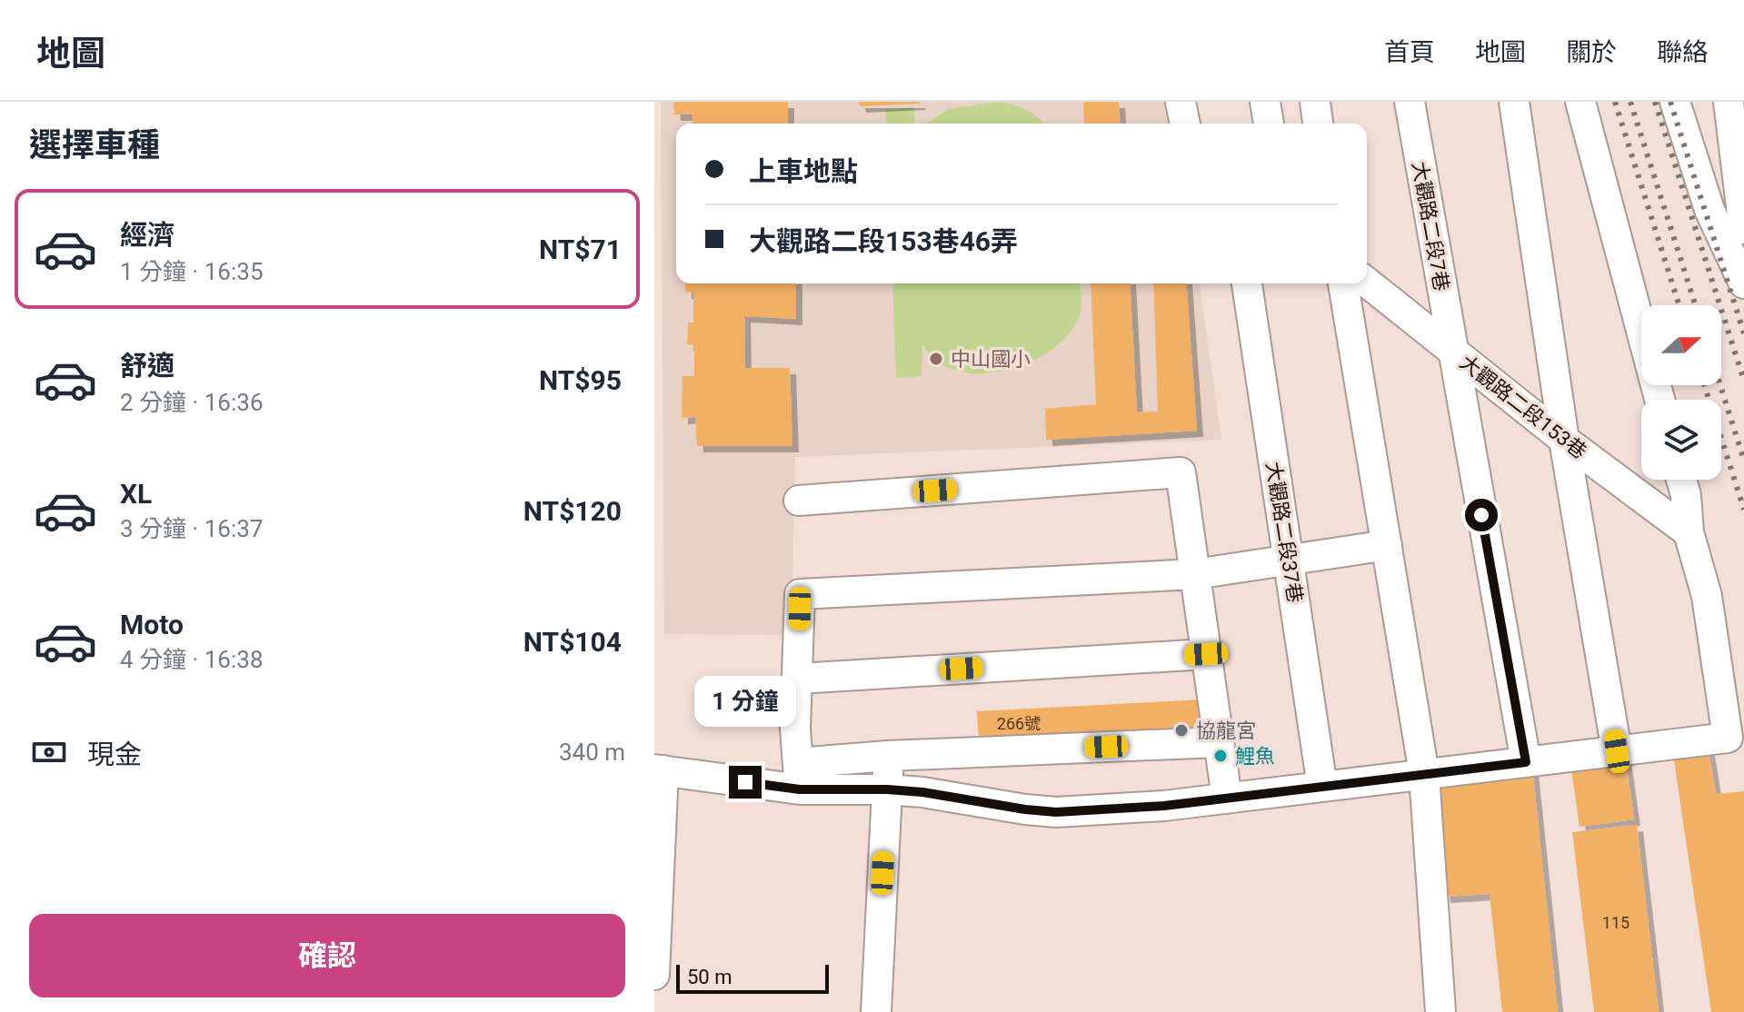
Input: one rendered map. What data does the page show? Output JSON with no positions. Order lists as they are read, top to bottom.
{
  "streets": {
    "street": ["大觀路二段7巷", "大觀路二段153巷", "大觀路二段37巷"]
  },
  "crossings": [
    ["大觀路二段7巷", "大觀路二段153巷"]
  ],
  "places": ["中山國小", "協龍宮", "鯉魚"],
  "house_numbers": ["266號", "115"],
  "scale_bar": "50 m",
  "north": "right",
  "page": {
    "header": "地圖",
    "nav": [
      "首頁",
      "地圖",
      "關於",
      "聯絡"
    ],
    "heading": "選擇車種",
    "banner": ["上車地點", "大觀路二段153巷46弄"],
    "list": [
      {
        "name": "經濟",
        "note": "1 分鐘 · 16:35",
        "value": "NT$71"
      },
      {
        "name": "舒適",
        "note": "2 分鐘 · 16:36",
        "value": "NT$95"
      },
      {
        "name": "XL",
        "note": "3 分鐘 · 16:37",
        "value": "NT$120"
      },
      {
        "name": "Moto",
        "note": "4 分鐘 · 16:38",
        "value": "NT$104"
      }
    ],
    "bubble": "1 分鐘",
    "pay": ["現金", "340 m"],
    "buttons": "確認",
    "scale": "50 m"
  }
}
